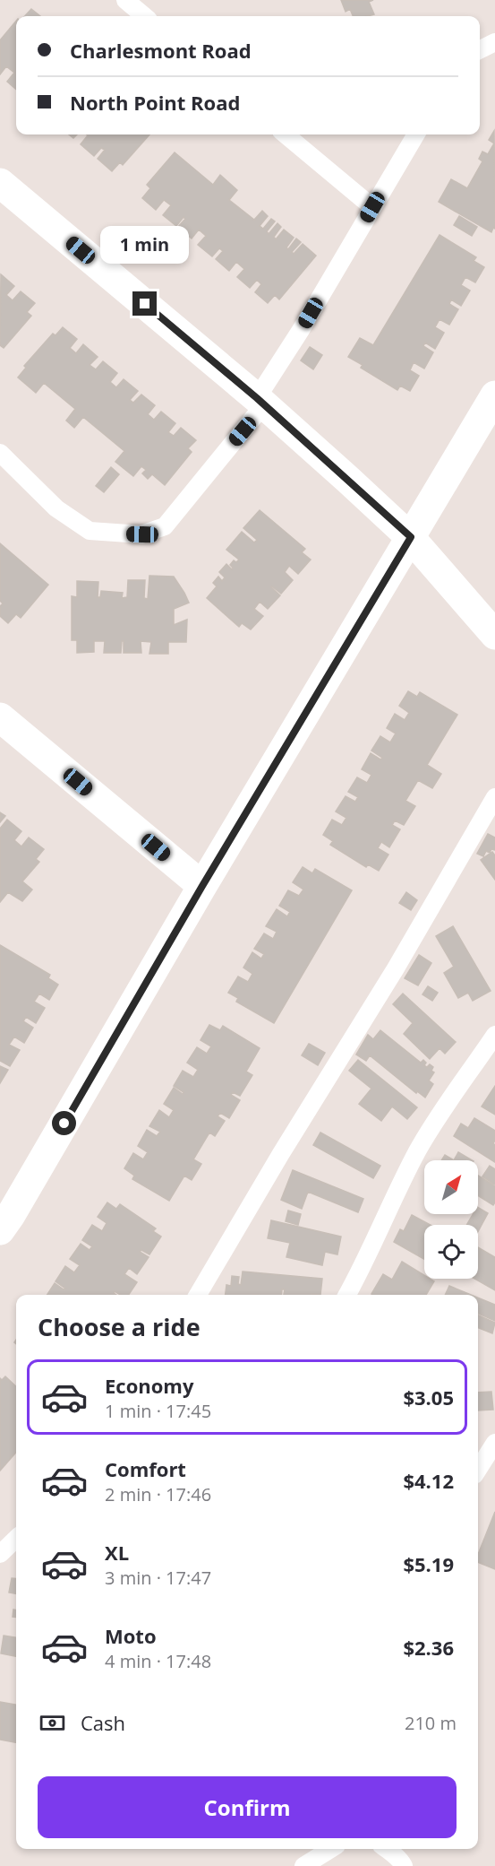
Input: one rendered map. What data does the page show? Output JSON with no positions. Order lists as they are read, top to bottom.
{
  "north": "top right",
  "page": {
    "banner": ["Charlesmont Road", "North Point Road"],
    "bubble": "1 min",
    "heading": "Choose a ride",
    "list": [
      {
        "name": "Economy",
        "note": "1 min · 17:45",
        "value": "$3.05"
      },
      {
        "name": "Comfort",
        "note": "2 min · 17:46",
        "value": "$4.12"
      },
      {
        "name": "XL",
        "note": "3 min · 17:47",
        "value": "$5.19"
      },
      {
        "name": "Moto",
        "note": "4 min · 17:48",
        "value": "$2.36"
      }
    ],
    "pay": ["Cash", "210 m"],
    "buttons": "Confirm"
  }
}
